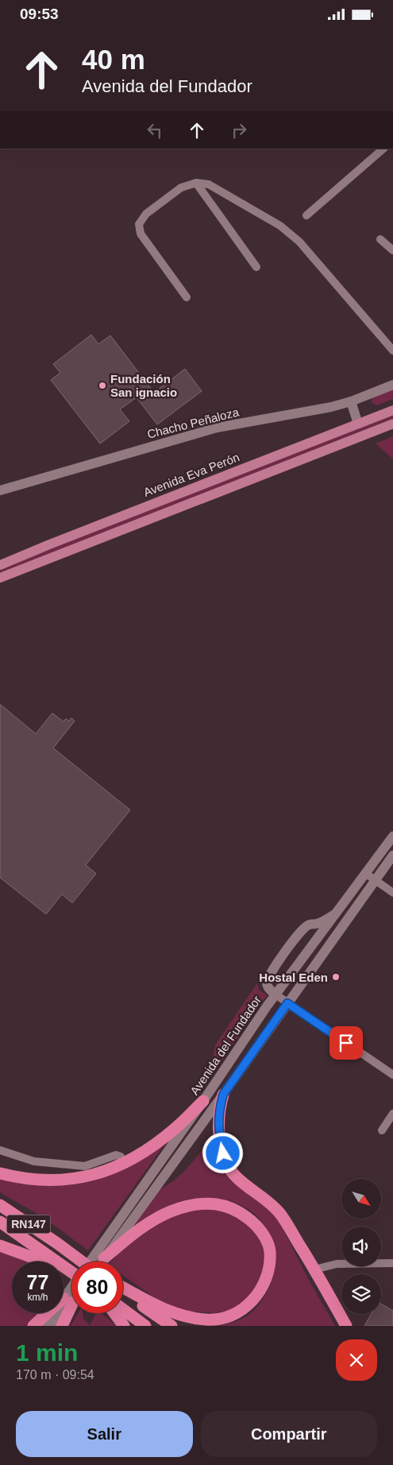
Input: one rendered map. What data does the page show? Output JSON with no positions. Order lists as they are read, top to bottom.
{
  "streets": {
    "highway": ["RN147"],
    "main road": ["Chacho Peñaloza", "Avenida Eva Perón", "Avenida del Fundador"]
  },
  "places": ["Fundación San ignacio", "Hostal Eden"],
  "north": "bottom right",
  "page": {
    "status": "09:53",
    "turn": ["40 m", "Avenida del Fundador"],
    "speed": "77 km/h",
    "limit": "80",
    "heading": ["1 min", "170 m · 09:54"],
    "buttons": ["Salir", "Compartir"]
  }
}
